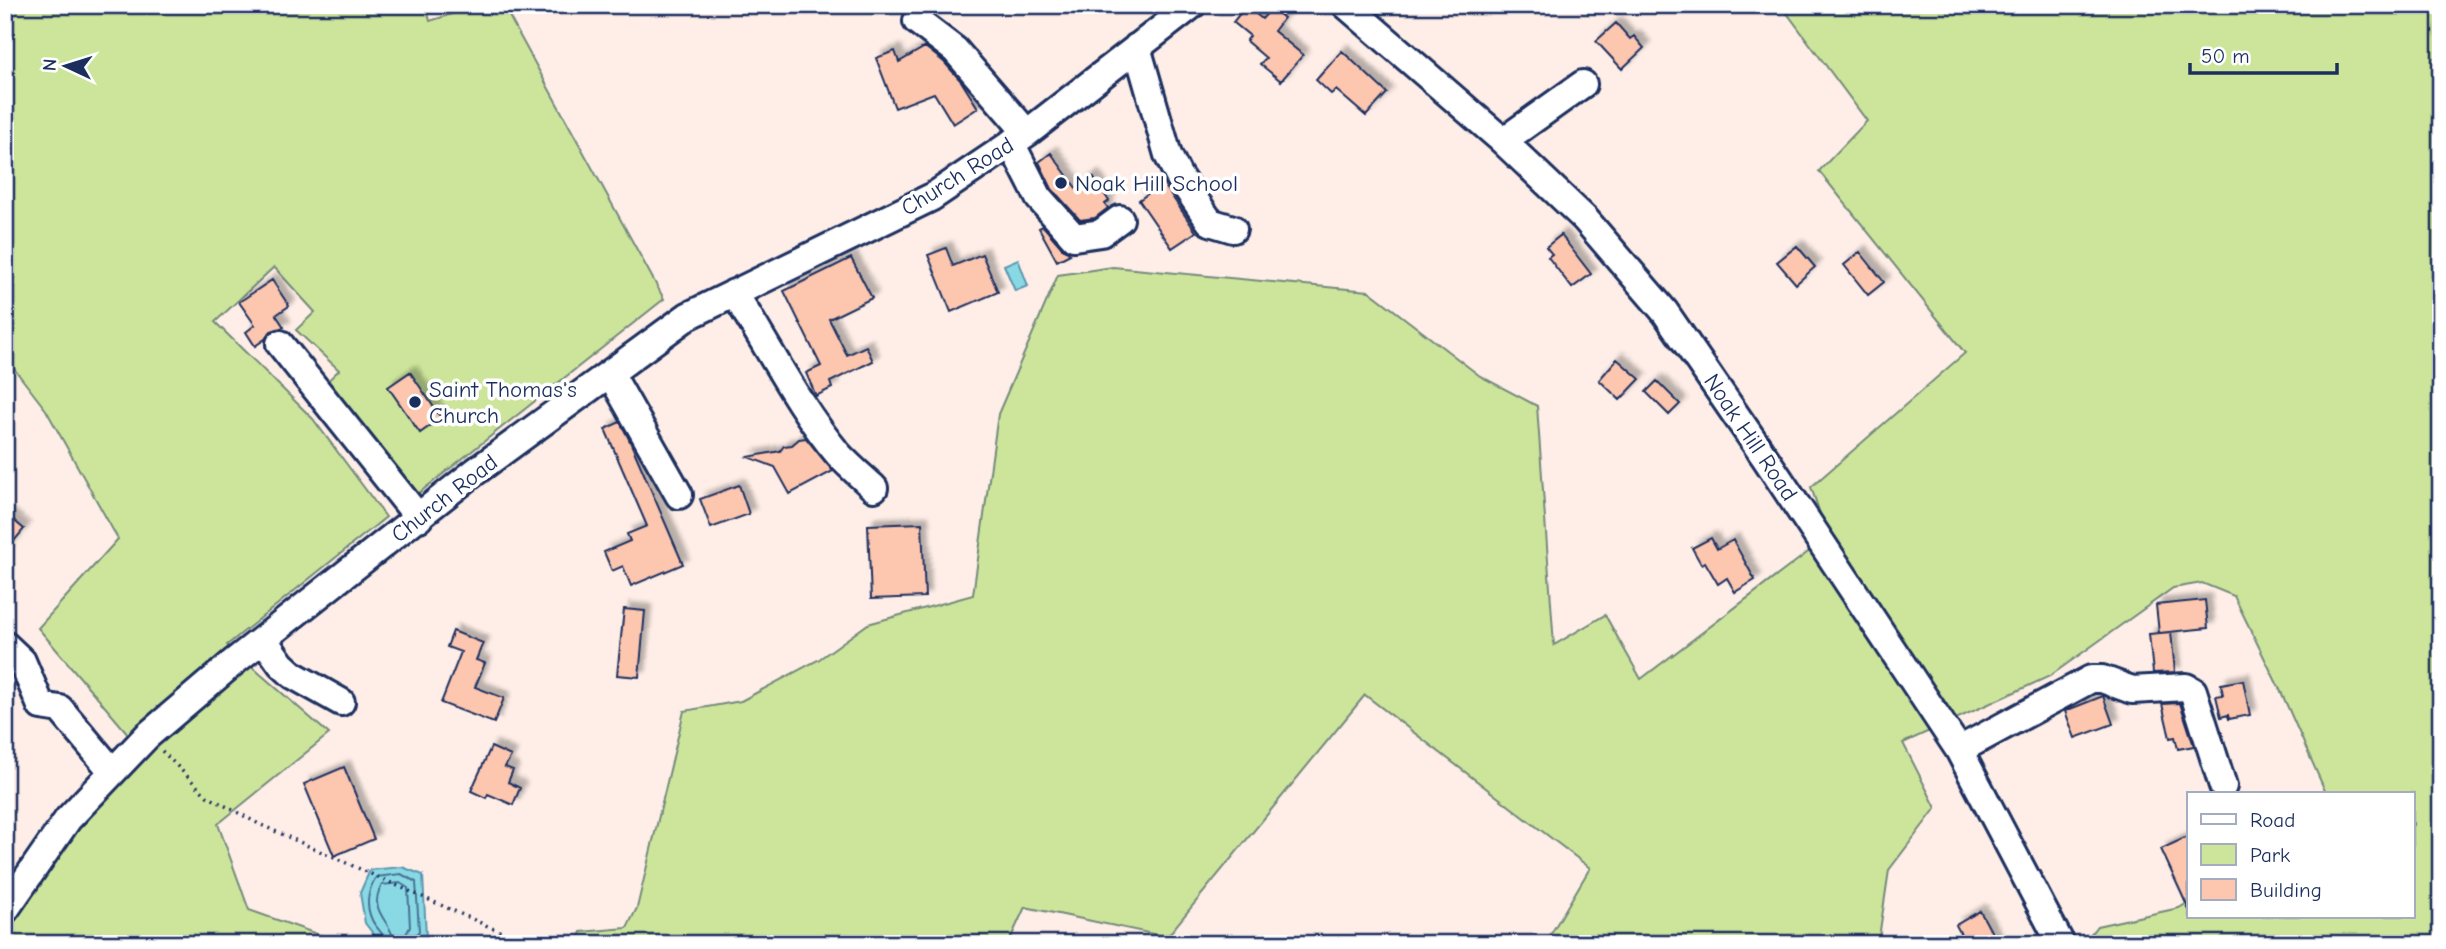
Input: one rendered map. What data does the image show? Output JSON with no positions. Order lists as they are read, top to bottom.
{
  "streets": {
    "street": ["Church Road", "Noak Hill Road"]
  },
  "places": ["Noak Hill School", "Saint Thomas's Church"],
  "legend": ["Road", "Park", "Building"],
  "scale_bar": "50 m",
  "north": "left"
}
